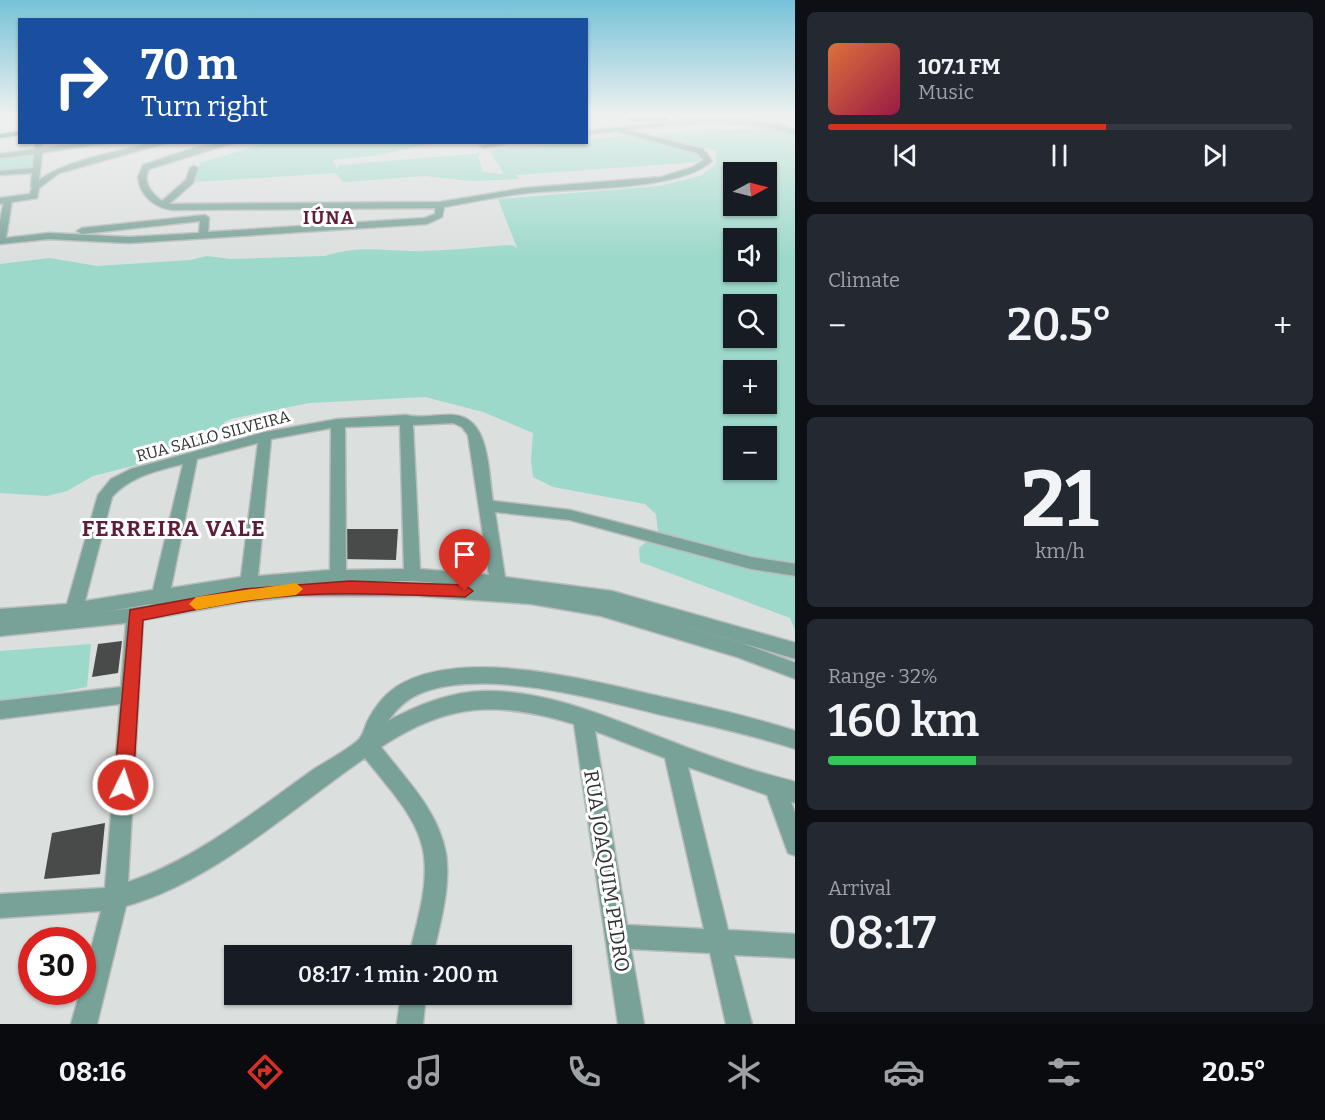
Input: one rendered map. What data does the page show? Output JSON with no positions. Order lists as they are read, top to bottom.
{
  "streets": {
    "street": ["RUA SALLO SILVEIRA", "RUA JOAQUIM PEDRO"]
  },
  "districts": ["IÚNA", "FERREIRA VALE"],
  "north": "right",
  "page": {
    "turn": ["70 m", "Turn right"],
    "song": ["107.1 FM", "Music"],
    "map_buttons": ["+", "−"],
    "tile": [
      "Climate",
      ["21", "km/h"],
      ["Range · 32%", "160 km"],
      ["Arrival", "08:17"]
    ],
    "heat": ["−", "20.5°", "+"],
    "limit": "30",
    "trip": "08:17 · 1 min · 200 m",
    "tabs": ["08:16", "20.5°"]
  }
}
